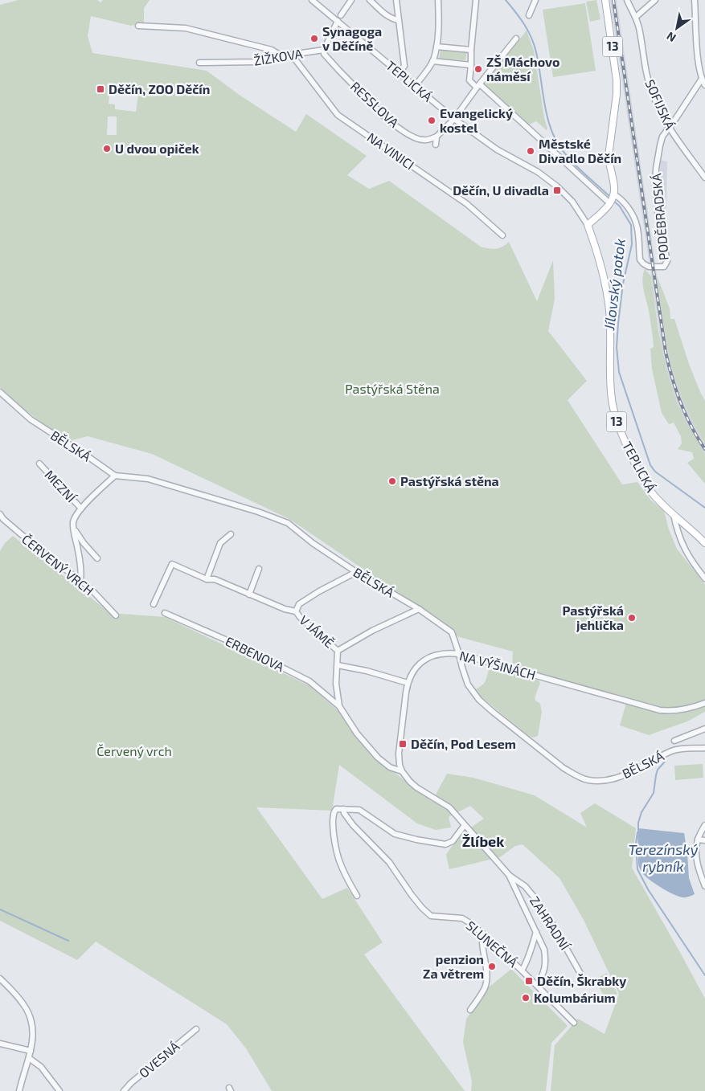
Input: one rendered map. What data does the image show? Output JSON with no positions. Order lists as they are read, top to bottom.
{
  "streets": {
    "main road": ["13", "TEPLICKÁ"],
    "street": [
      "ŽIŽKOVA",
      "RESSLOVA",
      "SOFIJSKÁ",
      "NA VINICI",
      "PODĚBRADSKÁ",
      "BĚLSKÁ",
      "MEZNÍ",
      "ČERVENÝ VRCH",
      "V JÁMĚ",
      "ERBENOVA",
      "NA VÝŠINÁCH",
      "ZAHRADNÍ",
      "SLUNEČNÁ",
      "OVESNÁ"
    ]
  },
  "crossings": [
    ["13", "PODĚBRADSKÁ"],
    ["ŽIŽKOVA", "RESSLOVA"],
    ["ŽIŽKOVA", "NA VINICI"],
    ["SOFIJSKÁ", "PODĚBRADSKÁ"],
    ["BĚLSKÁ", "NA VÝŠINÁCH"],
    ["V JÁMĚ", "NA VÝŠINÁCH"]
  ],
  "districts": ["Žlíbek"],
  "water": ["Jílovský potok", "Terezínský rybník"],
  "parks": ["Pastýřská Stěna", "Červený vrch"],
  "places": {
    "other": [
      "Synagoga v Děčíně",
      "ZŠ Máchovo náměsí",
      "Evangelický kostel",
      "U dvou opiček",
      "Městské Divadlo Děčín",
      "Pastýřská stěna",
      "Pastýřská jehlička",
      "penzion Za větrem",
      "Kolumbárium"
    ],
    "transit": [
      "Děčín, ZOO Děčín",
      "Děčín, U divadla",
      "Děčín, Pod Lesem",
      "Děčín, Škrabky"
    ]
  },
  "north": "bottom left"
}
